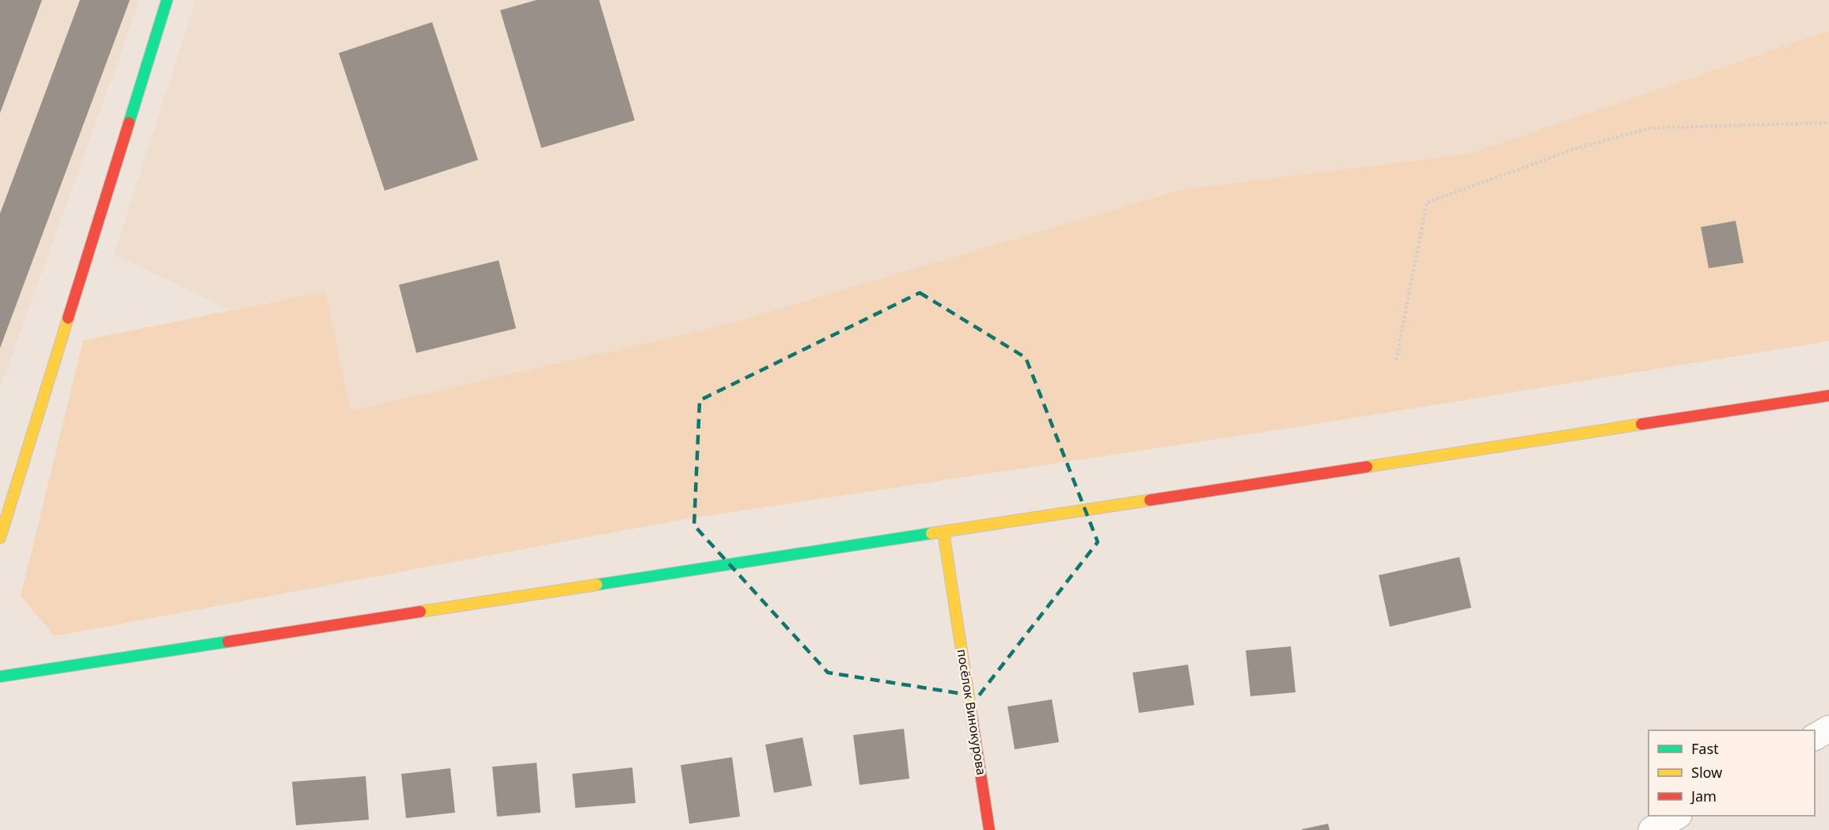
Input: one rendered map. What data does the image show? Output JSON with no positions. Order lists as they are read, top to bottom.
{
  "streets": {
    "main road": ["посёлок Винокурова"]
  },
  "legend": ["Fast", "Slow", "Jam"]
}
